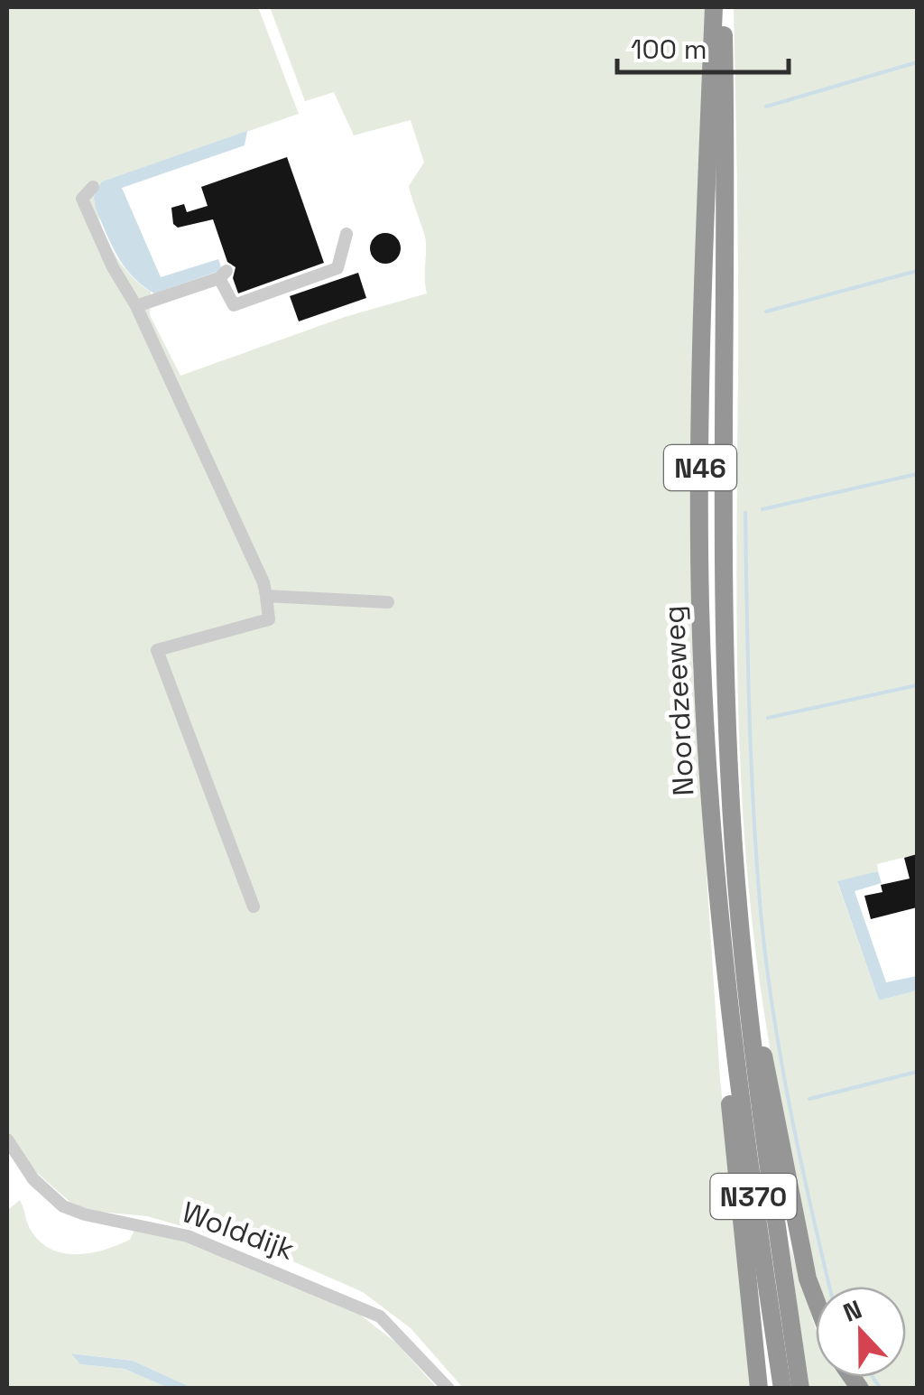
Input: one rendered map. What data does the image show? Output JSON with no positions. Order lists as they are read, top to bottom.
{
  "streets": {
    "highway": ["N46", "Noordzeeweg", "N370"],
    "street": ["Wolddijk"]
  },
  "crossings": [
    ["N46", "Noordzeeweg"]
  ],
  "scale_bar": "100 m",
  "north": "top"
}
